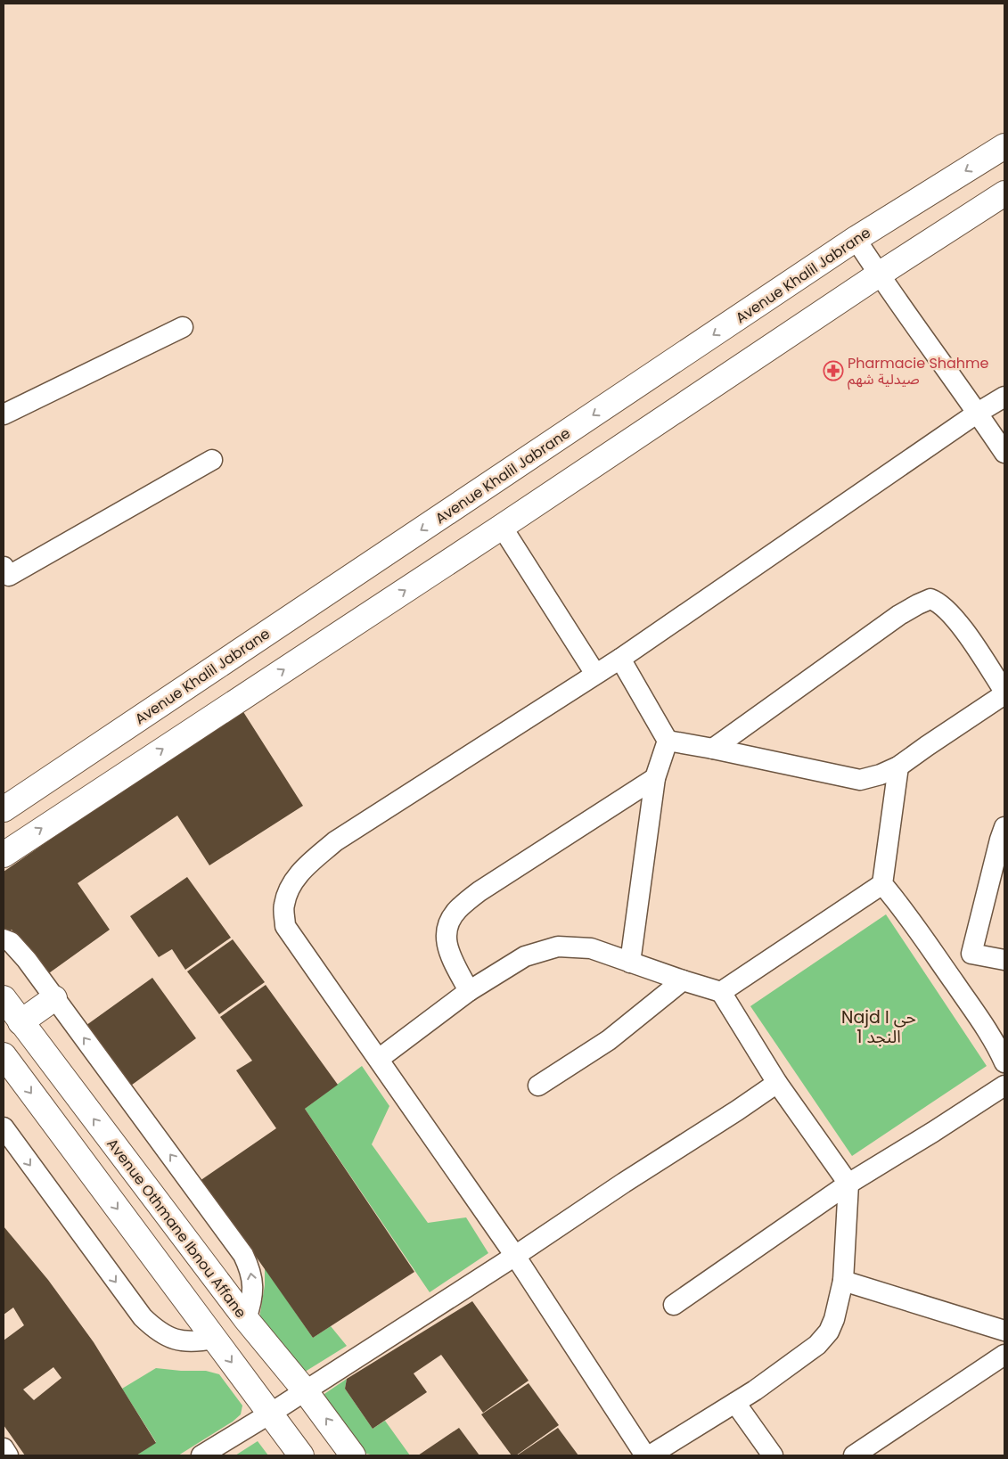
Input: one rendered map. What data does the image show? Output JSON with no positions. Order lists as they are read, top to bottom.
{
  "streets": {
    "main road": ["Avenue Khalil Jabrane", "Avenue Othmane Ibnou Affane"]
  },
  "districts": ["Najd I حي النجد 1"],
  "places": {
    "pharmacy": ["Pharmacie Shahme صيدلية شهم"]
  }
}
